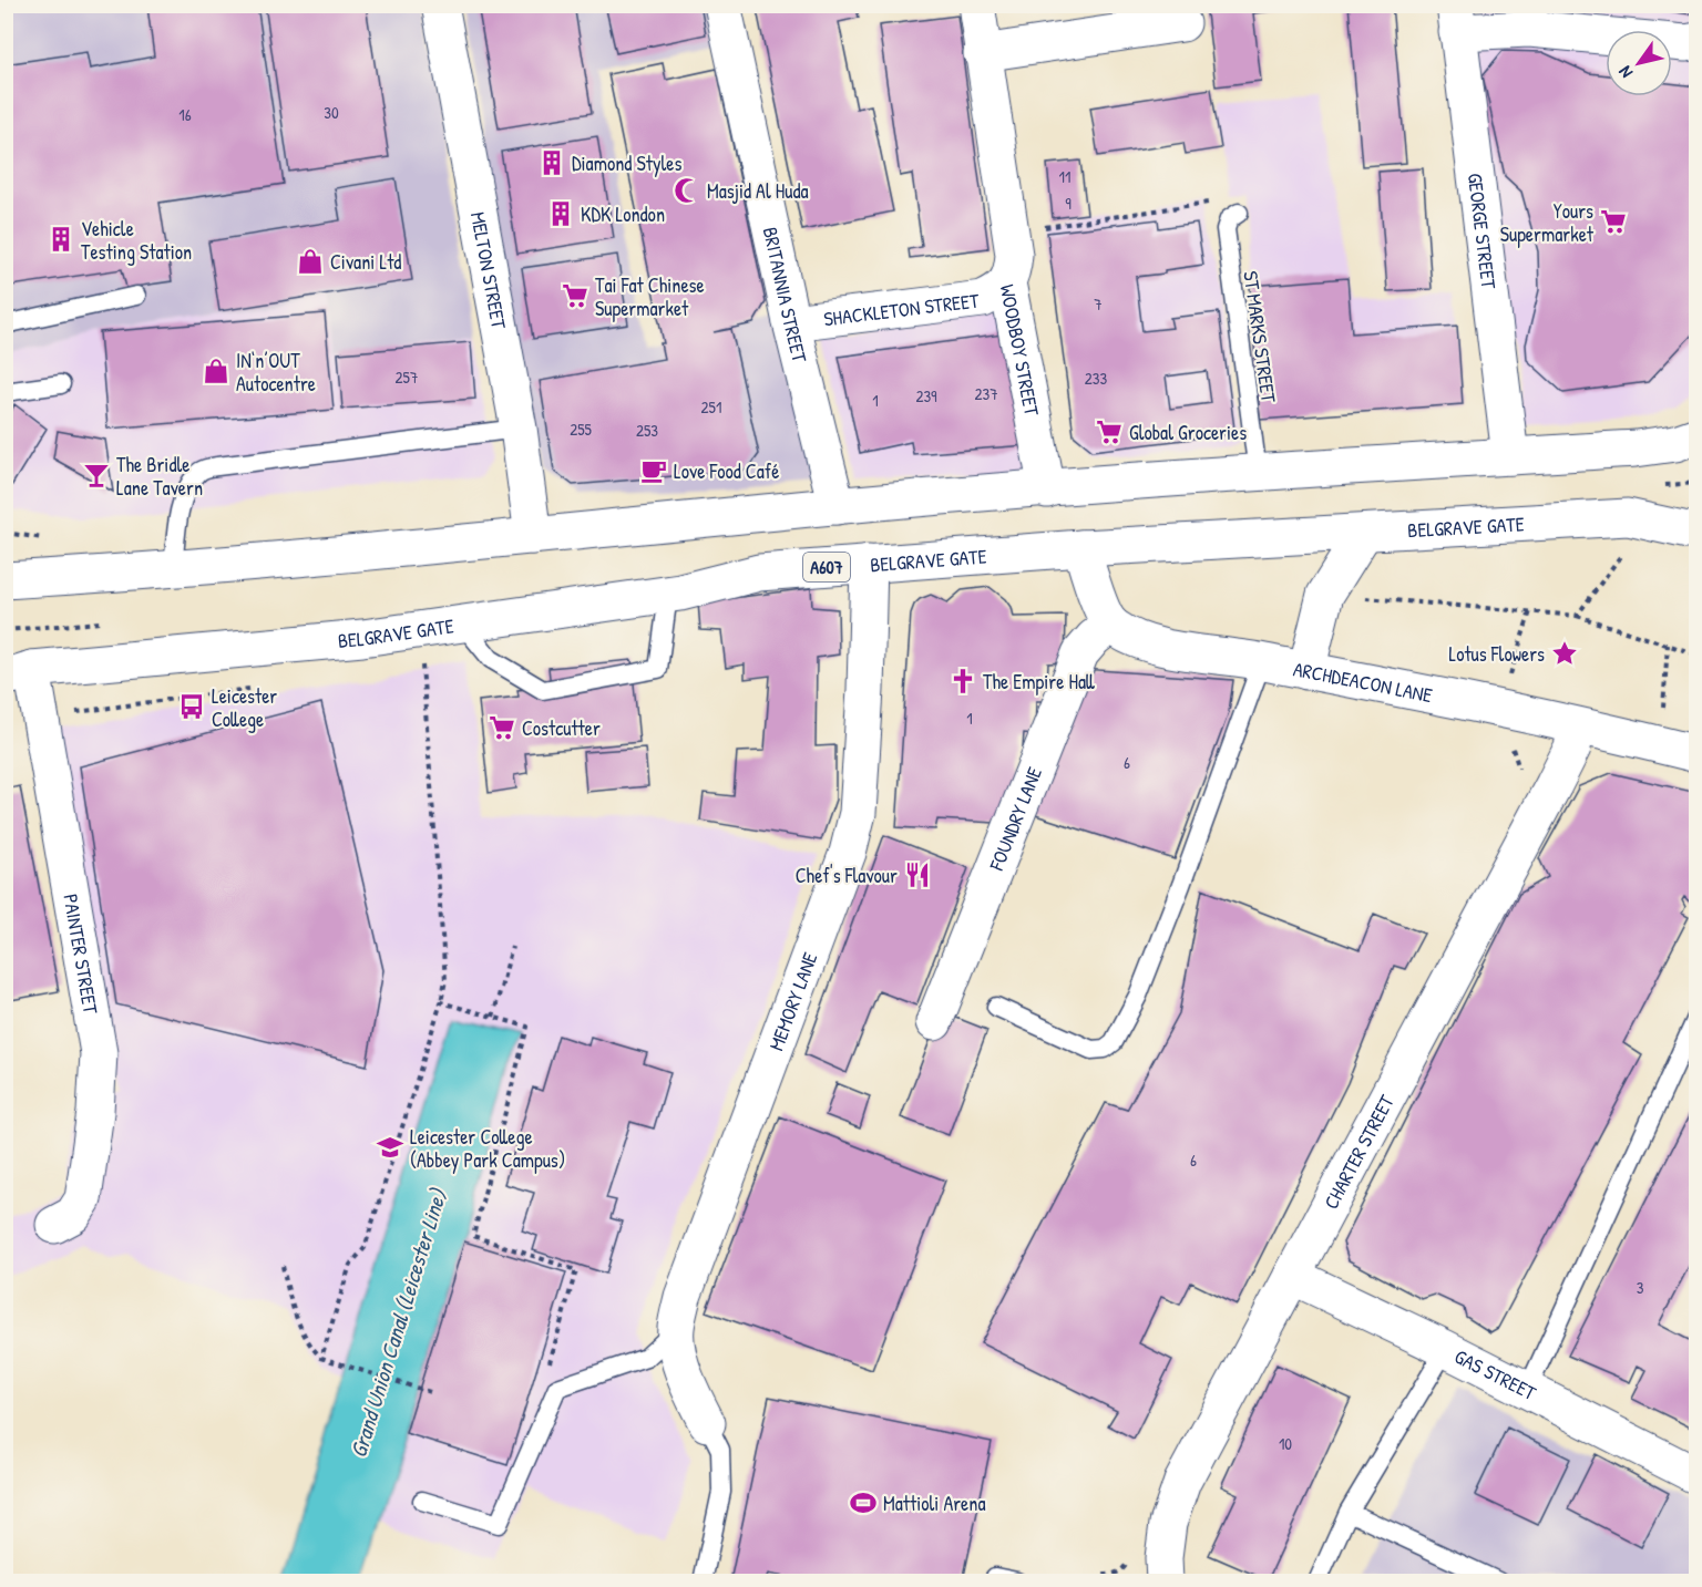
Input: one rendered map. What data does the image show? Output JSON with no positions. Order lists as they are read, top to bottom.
{
  "streets": {
    "street": [
      "GEORGE STREET",
      "MELTON STREET",
      "BRITANNIA STREET",
      "SHACKLETON STREET",
      "WOODBOY STREET",
      "BELGRAVE GATE",
      "A607",
      "ARCHDEACON LANE",
      "FOUNDRY LANE",
      "PAINTER STREET",
      "MEMORY LANE",
      "CHARTER STREET",
      "GAS STREET"
    ],
    "lane": ["ST MARKS STREET"]
  },
  "crossings": [
    ["BRITANNIA STREET", "SHACKLETON STREET"],
    ["SHACKLETON STREET", "WOODBOY STREET"],
    ["BELGRAVE GATE", "PAINTER STREET"],
    ["BELGRAVE GATE", "MEMORY LANE"],
    ["ARCHDEACON LANE", "FOUNDRY LANE"],
    ["ARCHDEACON LANE", "CHARTER STREET"],
    ["CHARTER STREET", "GAS STREET"]
  ],
  "water": ["Grand Union Canal (Leicester Line)"],
  "places": {
    "building": ["Diamond Styles", "KDK London", "Vehicle Testing Station"],
    "mosque": ["Masjid Al Huda"],
    "supermarket": [
      "Yours Supermarket",
      "Tai Fat Chinese Supermarket",
      "Global Groceries",
      "Costcutter"
    ],
    "shop": ["Civani Ltd", "IN‘n’OUT Autocentre"],
    "cafe": ["Love Food Café"],
    "bar": ["The Bridle Lane Tavern"],
    "place": ["Lotus Flowers"],
    "church": ["The Empire Hall"],
    "bus stop": ["Leicester College"],
    "restaurant": ["Chef's Flavour"],
    "school or university": ["Leicester College (Abbey Park Campus)"],
    "sports": ["Mattioli Arena"]
  },
  "house_numbers": [
    "30",
    "16",
    "11",
    "9",
    "7",
    "257",
    "233",
    "237",
    "239",
    "1",
    "251",
    "255",
    "253",
    "1",
    "6",
    "6",
    "3",
    "10"
  ],
  "north": "bottom left"
}
